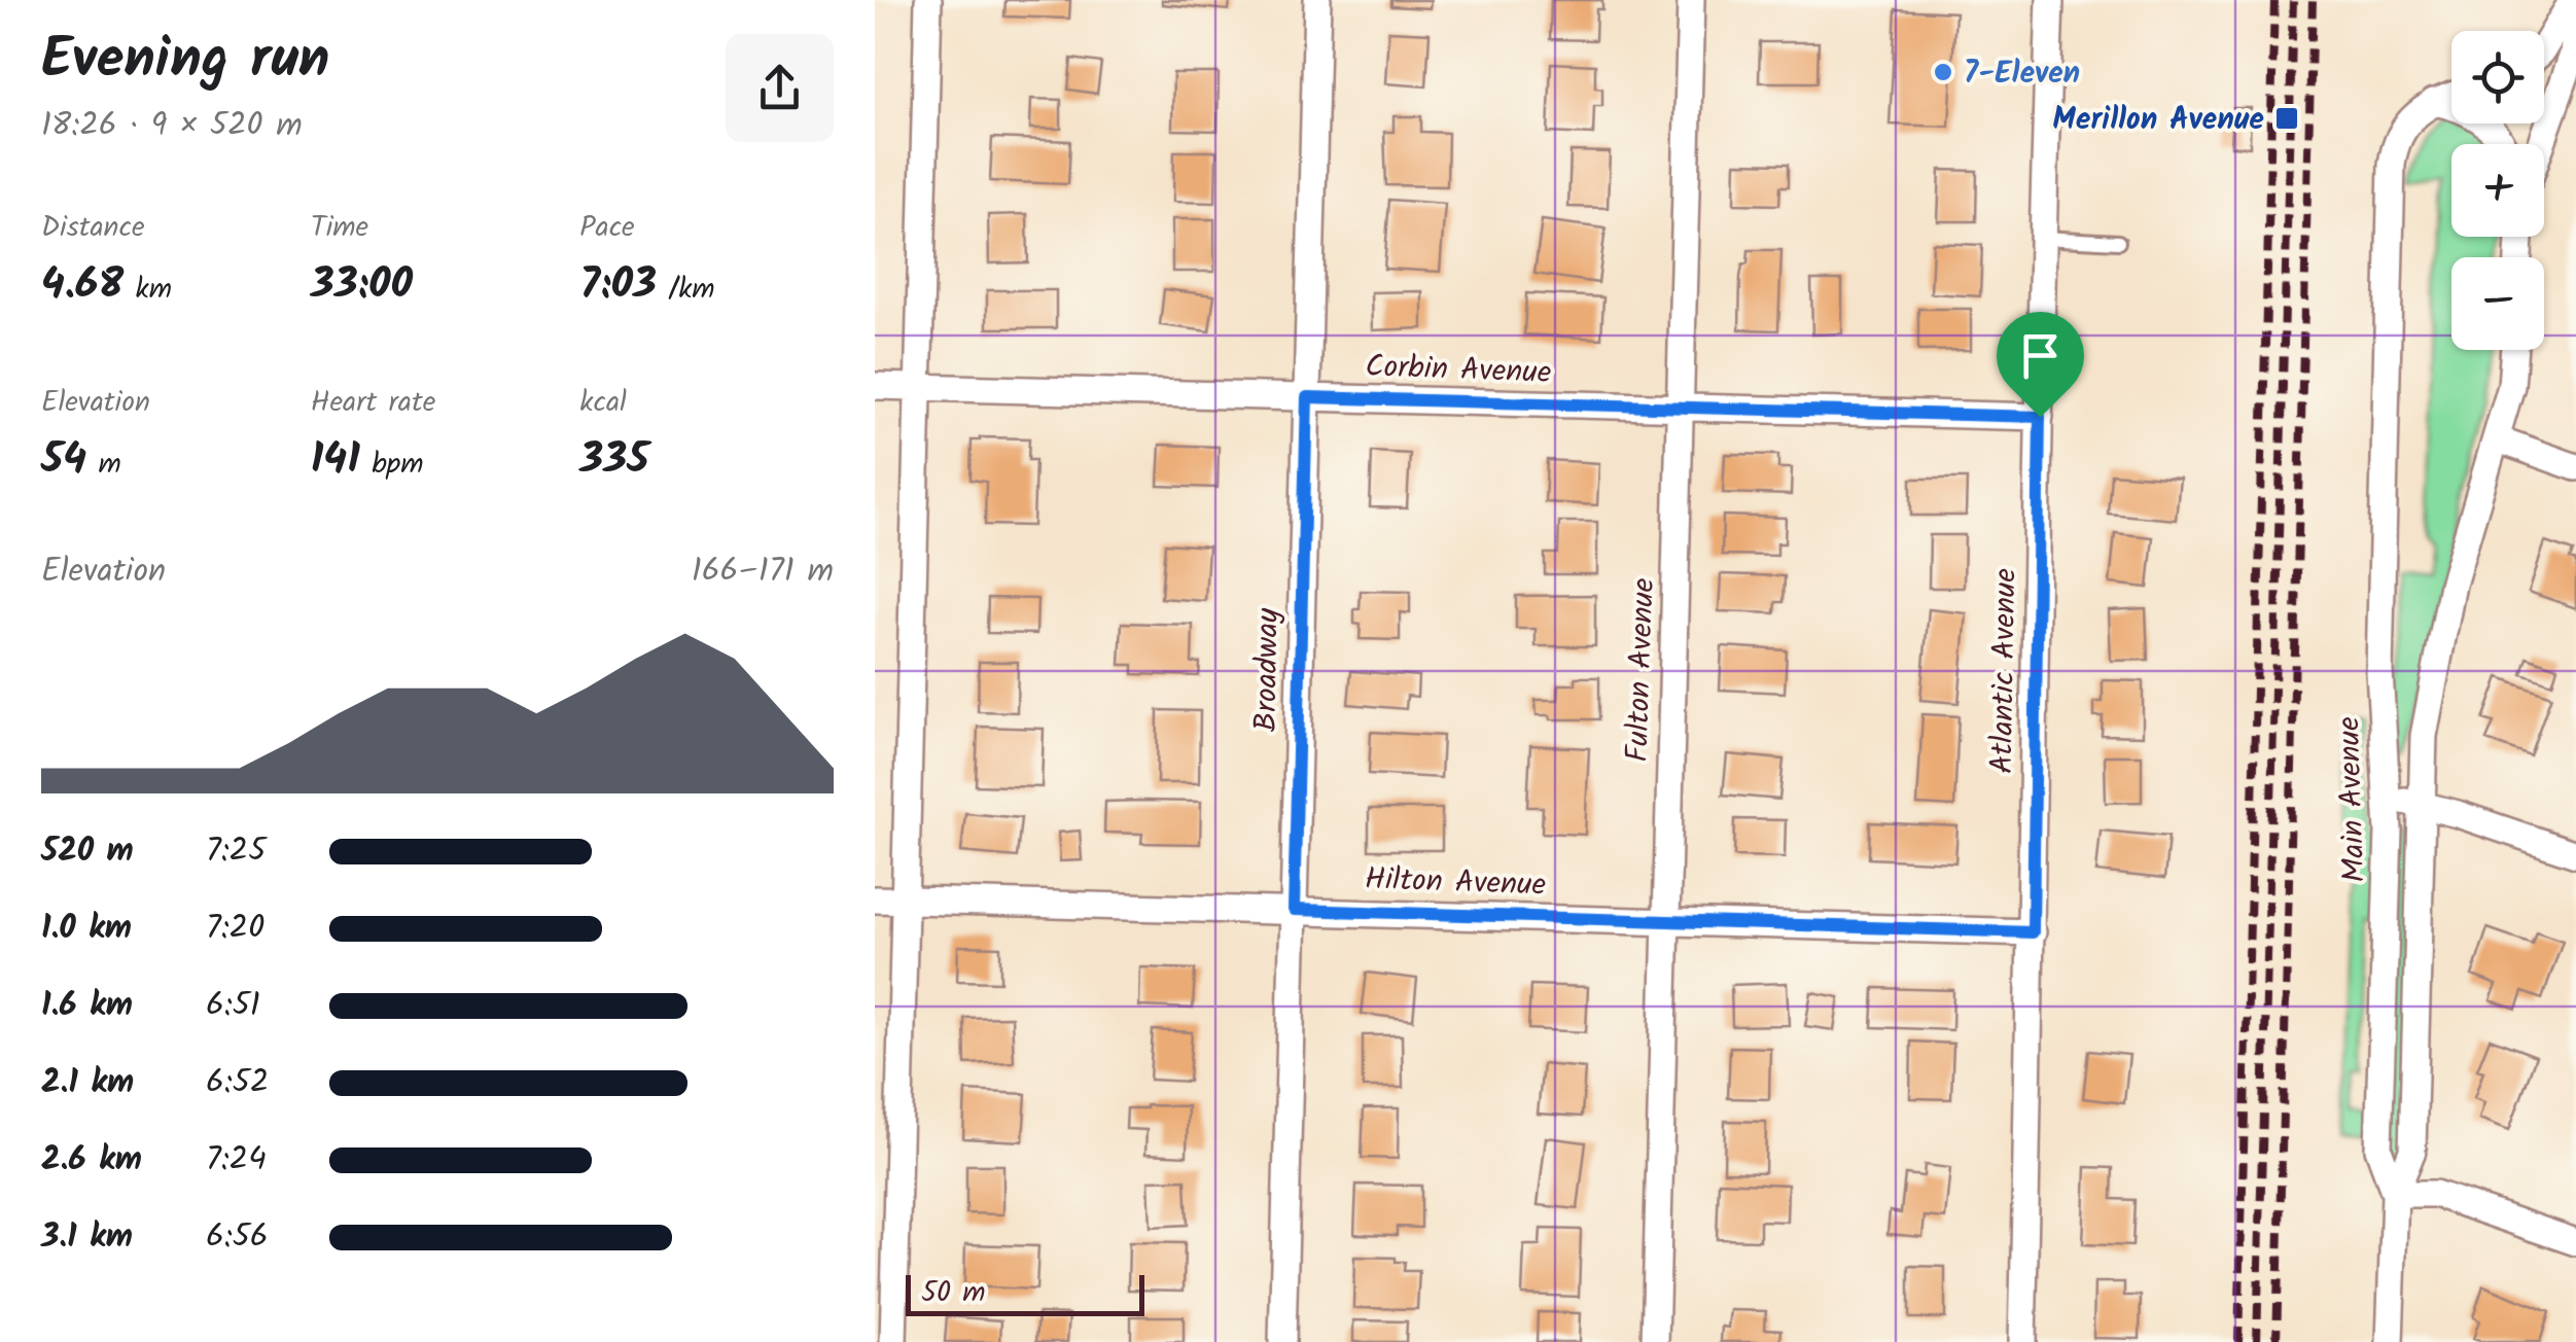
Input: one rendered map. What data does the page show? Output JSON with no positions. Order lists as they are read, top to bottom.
{
  "streets": {
    "street": [
      "Corbin Avenue",
      "Broadway",
      "Fulton Avenue",
      "Atlantic Avenue",
      "Main Avenue",
      "Hilton Avenue"
    ]
  },
  "crossings": [
    ["Corbin Avenue", "Broadway"],
    ["Corbin Avenue", "Fulton Avenue"],
    ["Corbin Avenue", "Atlantic Avenue"],
    ["Broadway", "Hilton Avenue"],
    ["Fulton Avenue", "Hilton Avenue"],
    ["Atlantic Avenue", "Hilton Avenue"]
  ],
  "places": {
    "other": ["7-Eleven"],
    "transit": ["Merillon Avenue"]
  },
  "scale_bar": "50 m",
  "page": {
    "heading": ["Evening run", "18:26 · 9 × 520 m"],
    "map_buttons": ["+", "−"],
    "stats": [
      ["Distance", "4.68 km"],
      ["Time", "33:00"],
      ["Pace", "7:03 /km"],
      ["Elevation", "54 m"],
      ["Heart rate", "141 bpm"],
      ["kcal", "335"]
    ],
    "chart": ["Elevation", "166–171 m"],
    "list": [
      {
        "name": "520 m",
        "note": "7:25"
      },
      {
        "name": "1.0 km",
        "note": "7:20"
      },
      {
        "name": "1.6 km",
        "note": "6:51"
      },
      {
        "name": "2.1 km",
        "note": "6:52"
      },
      {
        "name": "2.6 km",
        "note": "7:24"
      },
      {
        "name": "3.1 km",
        "note": "6:56"
      }
    ],
    "scale": "50 m"
  }
}
